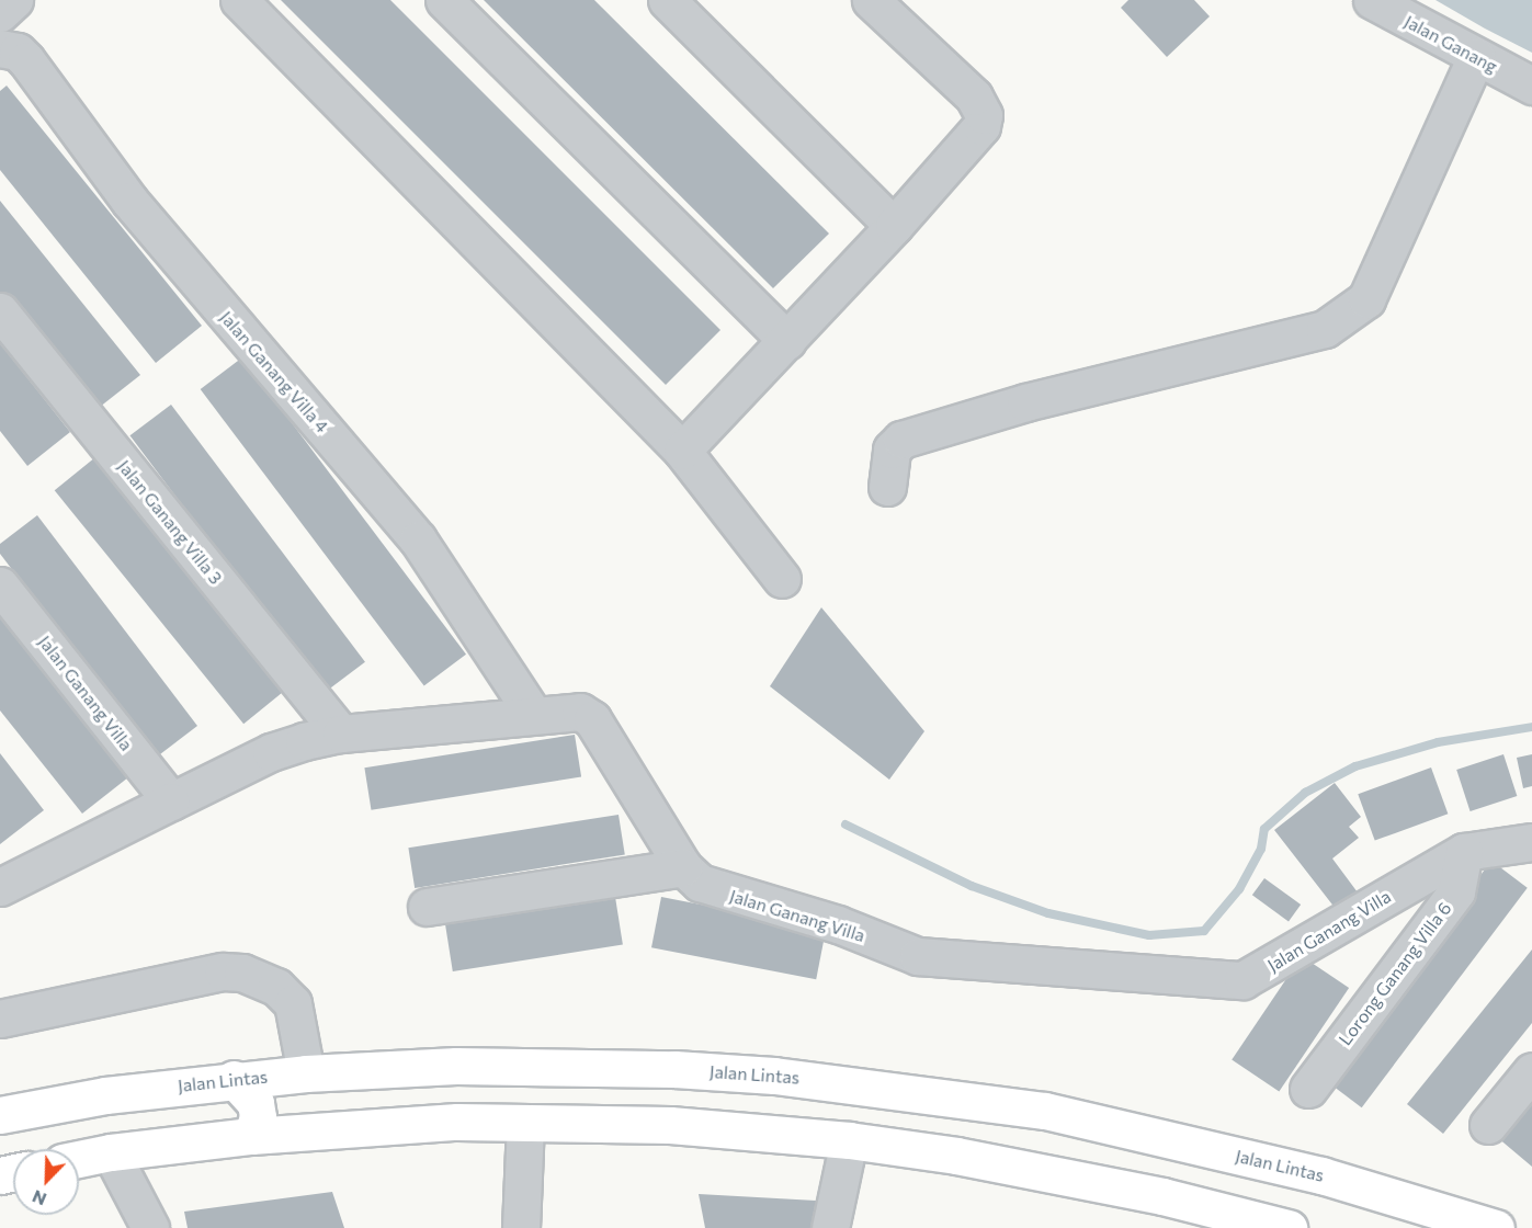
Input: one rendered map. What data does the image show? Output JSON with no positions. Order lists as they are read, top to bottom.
{
  "streets": {
    "highway": ["Jalan Lintas"],
    "street": [
      "Jalan Ganang",
      "Jalan Ganang Villa 4",
      "Jalan Ganang Villa 3",
      "Jalan Ganang Villa",
      "Lorong Ganang Villa 6"
    ]
  },
  "crossings": [
    ["Jalan Ganang Villa 4", "Jalan Ganang Villa"],
    ["Jalan Ganang Villa 3", "Jalan Ganang Villa"],
    ["Jalan Ganang Villa", "Lorong Ganang Villa 6"]
  ],
  "north": "bottom left"
}
